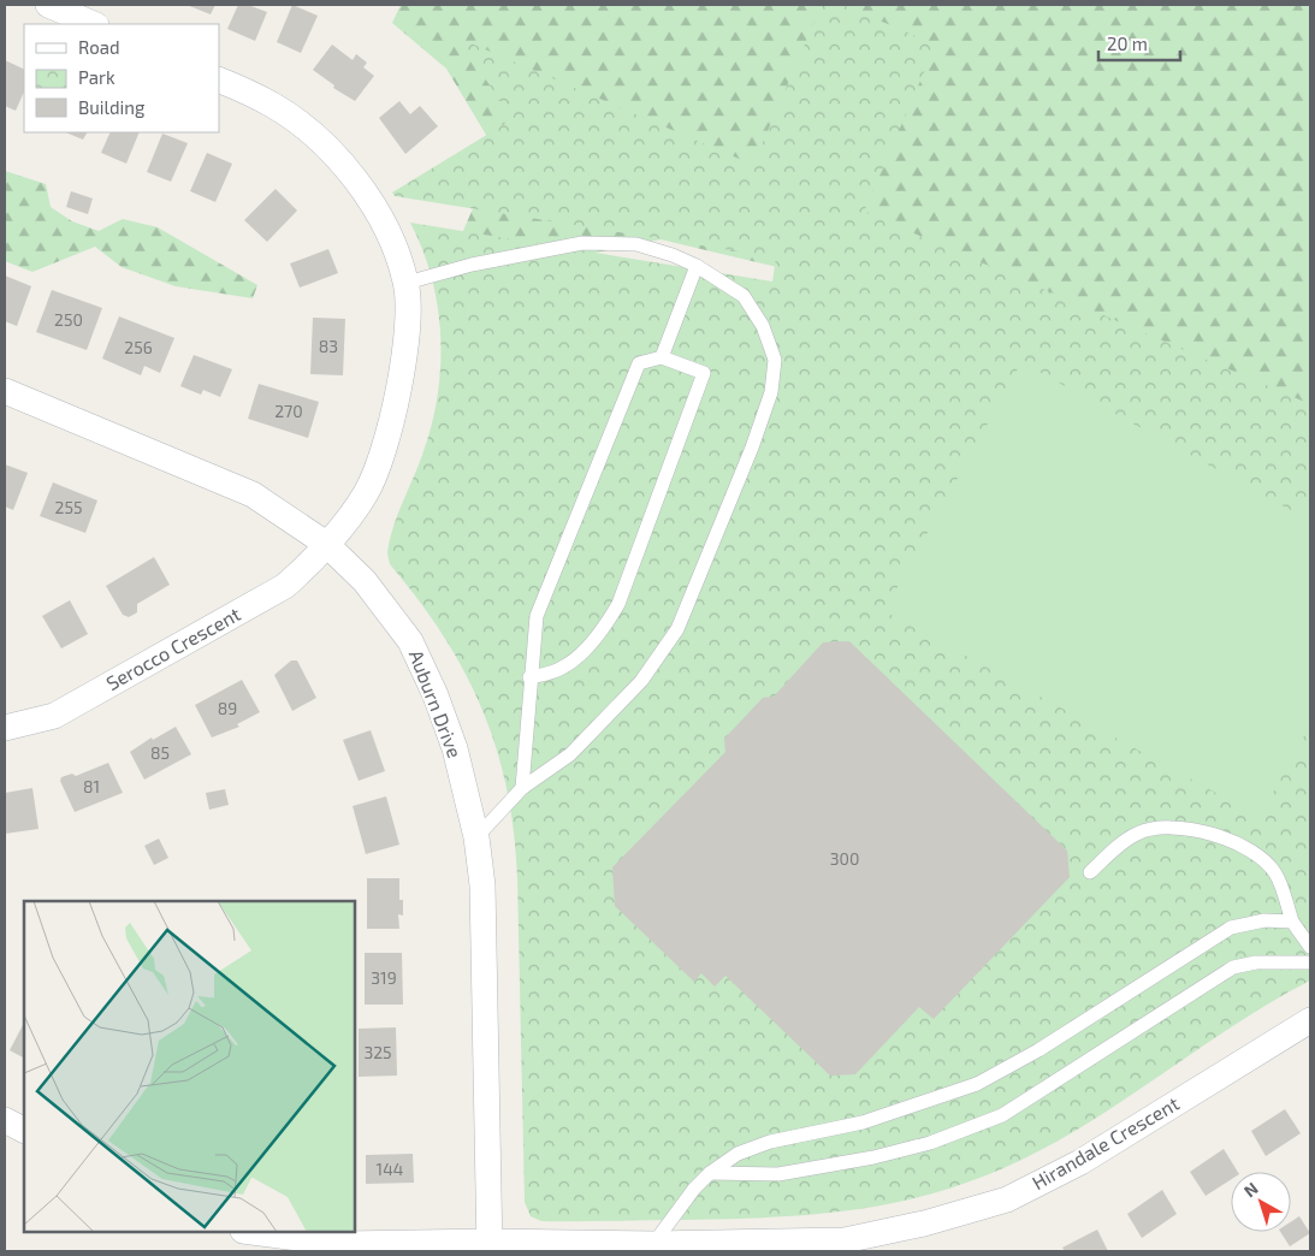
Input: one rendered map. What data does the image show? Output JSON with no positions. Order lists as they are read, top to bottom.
{
  "streets": {
    "street": ["Serocco Crescent", "Auburn Drive", "Hirandale Crescent"]
  },
  "crossings": [
    ["Serocco Crescent", "Auburn Drive"],
    ["Auburn Drive", "Hirandale Crescent"]
  ],
  "house_numbers": [
    "250",
    "83",
    "256",
    "270",
    "255",
    "89",
    "85",
    "81",
    "300",
    "319",
    "325",
    "144"
  ],
  "legend": ["Road", "Park", "Building"],
  "scale_bar": "20 m",
  "north": "top left"
}
